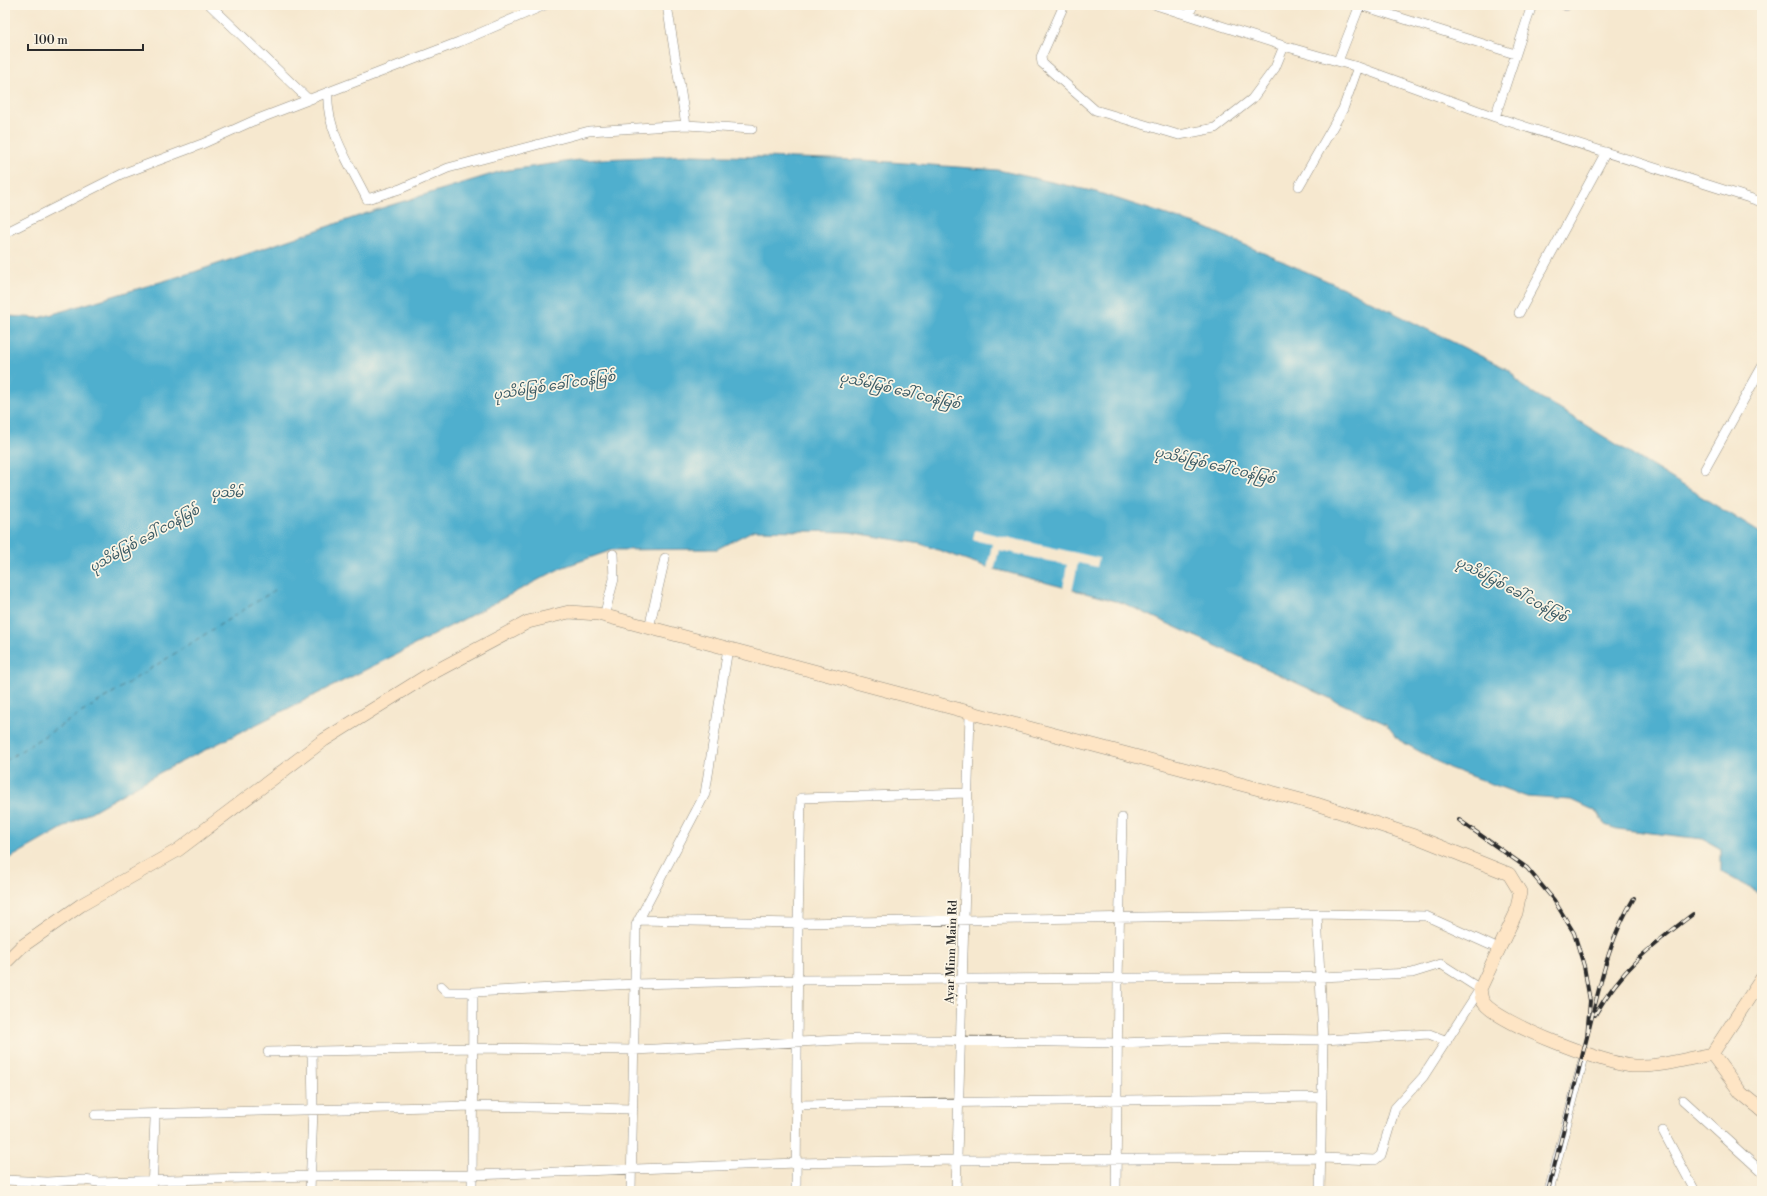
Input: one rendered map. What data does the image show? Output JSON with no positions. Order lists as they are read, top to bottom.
{
  "streets": {
    "street": ["Ayar Minn Main Rd"]
  },
  "water": ["ပုသိမ်မြစ် ခေါ် ငဝန်မြစ်", "ပုသိမ်"],
  "scale_bar": "100 m"
}
